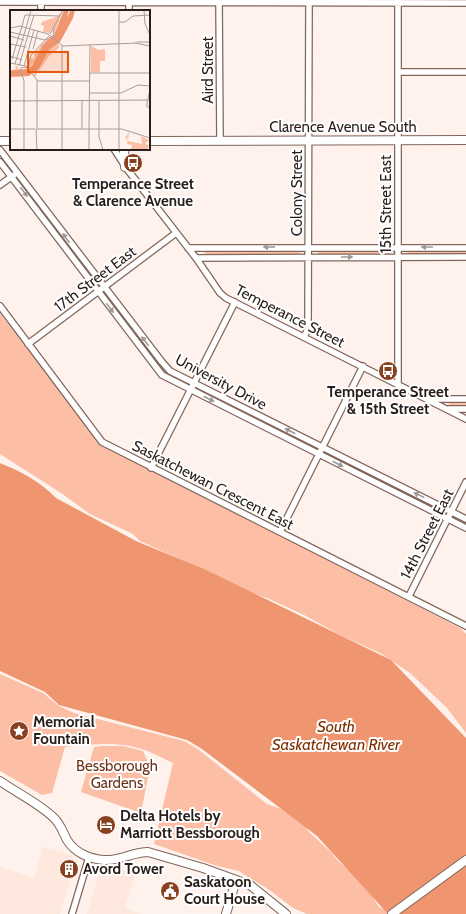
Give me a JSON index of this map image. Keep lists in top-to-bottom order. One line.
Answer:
{"streets":{"main road":["Clarence Avenue South"],"street":["Aird Street","Colony Street","15th Street East","17th Street East","Temperance Street","University Drive","Saskatchewan Crescent East","14th Street East"]},"crossings":[["Aird Street","Clarence Avenue South"],["Clarence Avenue South","Colony Street"],["Clarence Avenue South","15th Street East"],["Colony Street","Temperance Street"],["15th Street East","Temperance Street"],["17th Street East","Temperance Street"],["17th Street East","University Drive"],["17th Street East","Saskatchewan Crescent East"],["University Drive","14th Street East"],["Saskatchewan Crescent East","14th Street East"]],"water":["South Saskatchewan River"],"parks":["Bessborough Gardens"],"places":{"bus stop":["Temperance Street & Clarence Avenue","Temperance Street & 15th Street"],"place":["Memorial Fountain"],"hotel":["Delta Hotels by Marriott Bessborough"],"building":["Avord Tower"],"public building":["Saskatoon Court House"]}}
